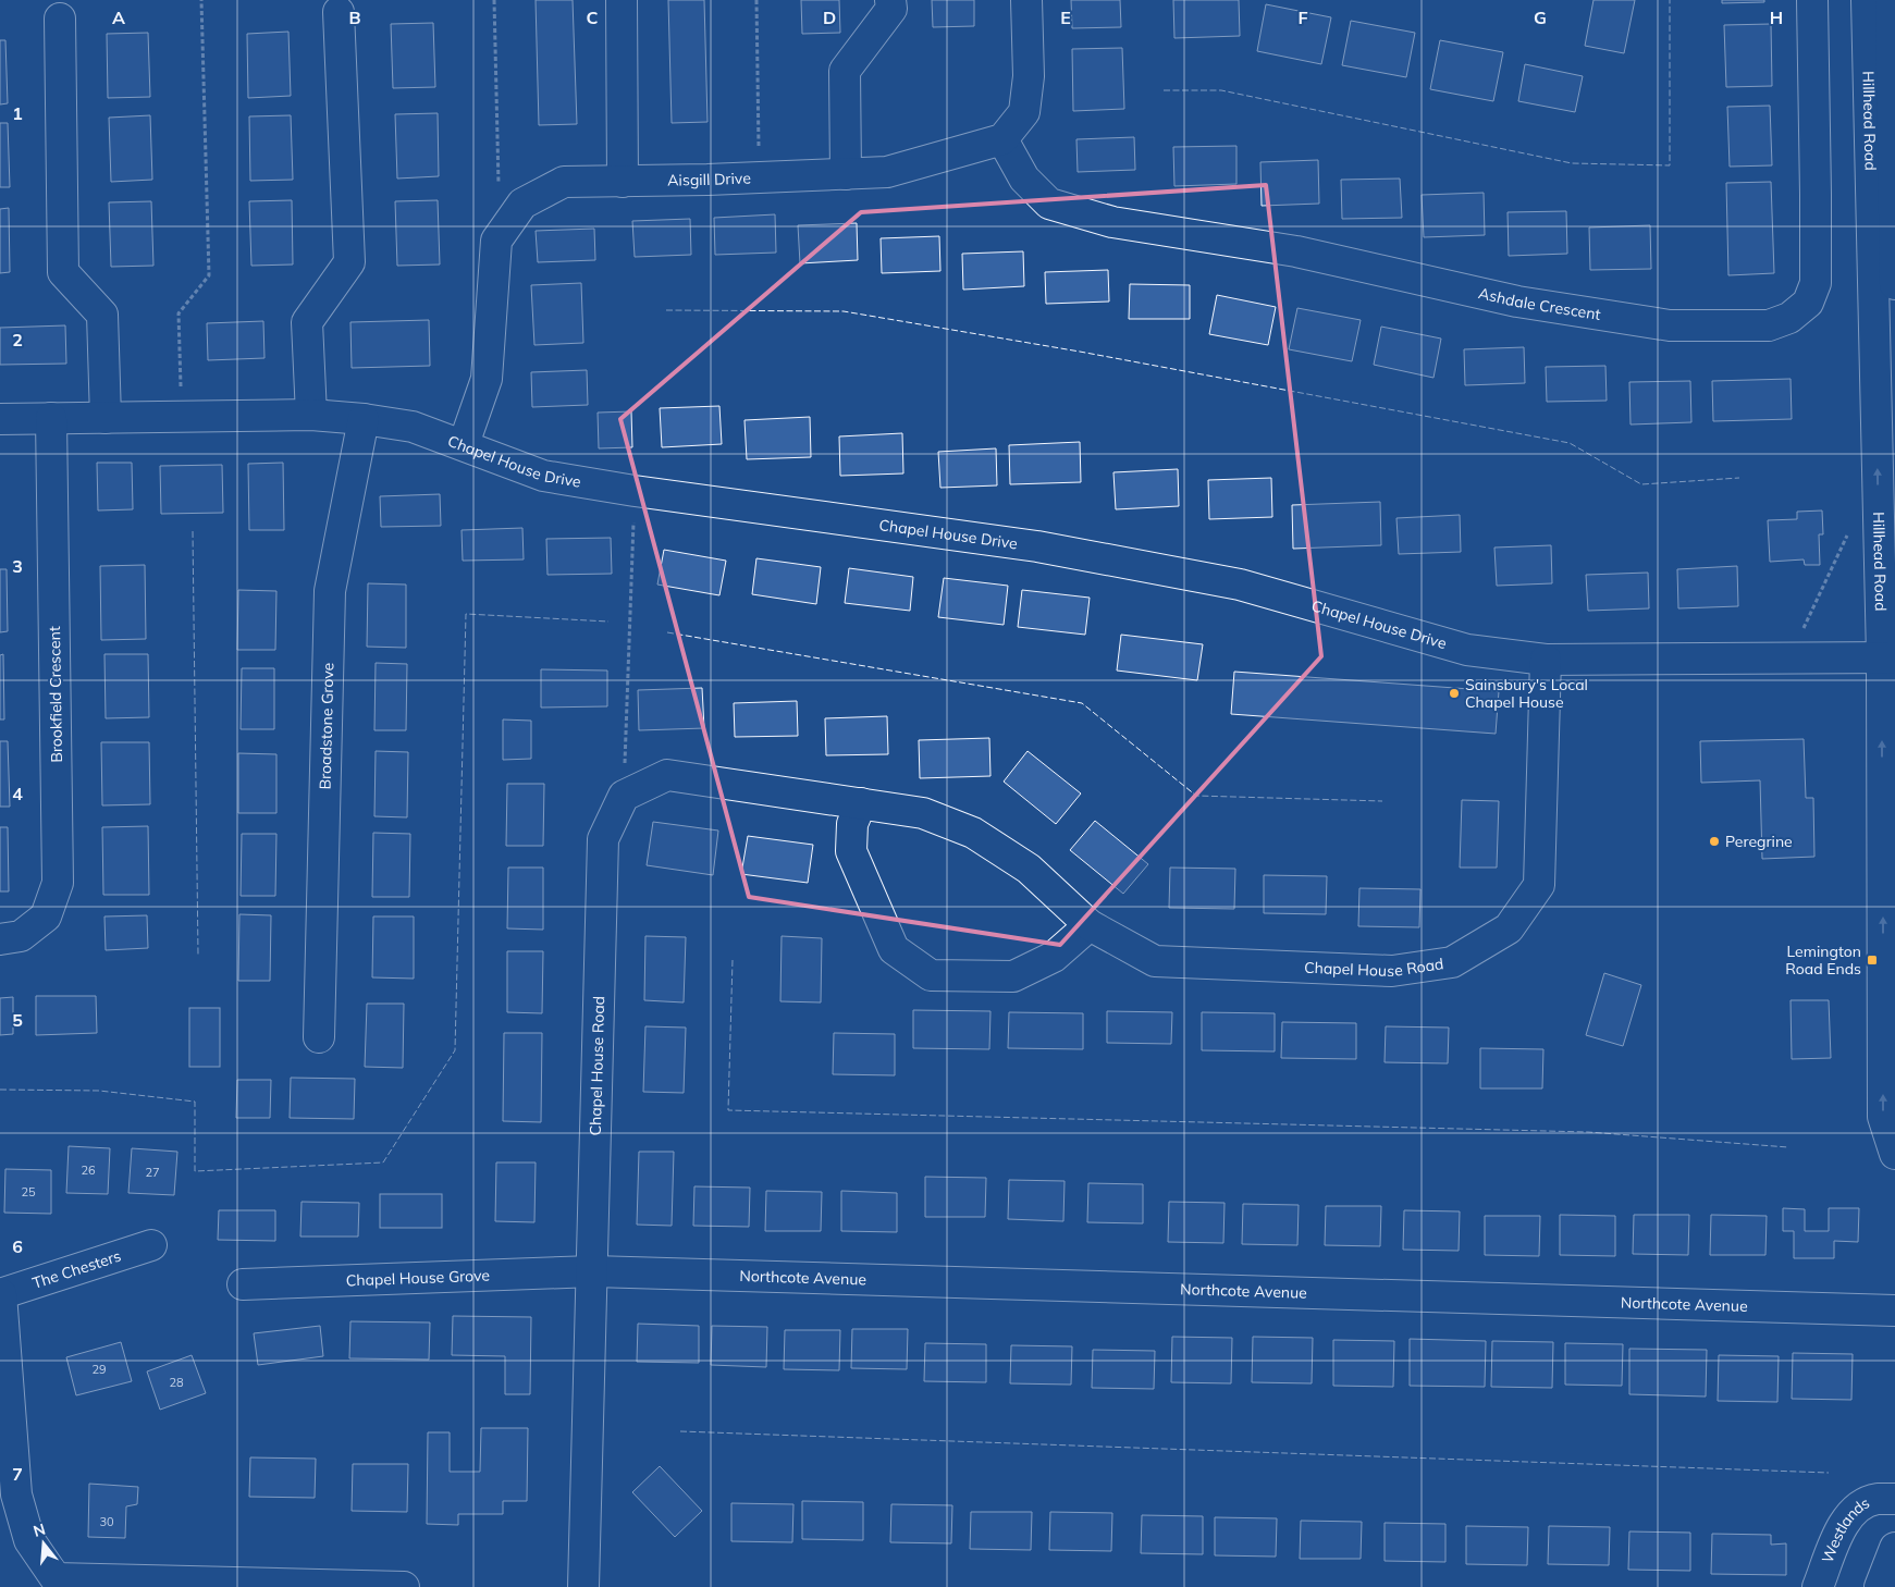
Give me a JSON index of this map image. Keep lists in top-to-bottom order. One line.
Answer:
{"streets":{"street":["Hillhead Road","Aisgill Drive","Ashdale Crescent","Chapel House Drive","Brookfield Crescent","Broadstone Grove","Chapel House Road","The Chesters","Chapel House Grove","Northcote Avenue","Westlands"]},"crossings":[["Hillhead Road","Chapel House Drive"],["Aisgill Drive","Ashdale Crescent"],["Aisgill Drive","Chapel House Drive"],["Chapel House Drive","Brookfield Crescent"],["Chapel House Drive","Broadstone Grove"],["Chapel House Drive","Chapel House Road"],["Chapel House Road","Chapel House Grove"],["Chapel House Road","Northcote Avenue"],["Chapel House Grove","Northcote Avenue"]],"one_way":["Hillhead Road"],"places":{"other":["Sainsbury's Local Chapel House","Peregrine"],"transit":["Lemington Road Ends"]},"house_numbers":["26","27","25","29","28","30"],"north":"top","grid":{"columns":["A","B","C","D","E","F","G","H"],"rows":["1","2","3","4","5","6","7"]}}
